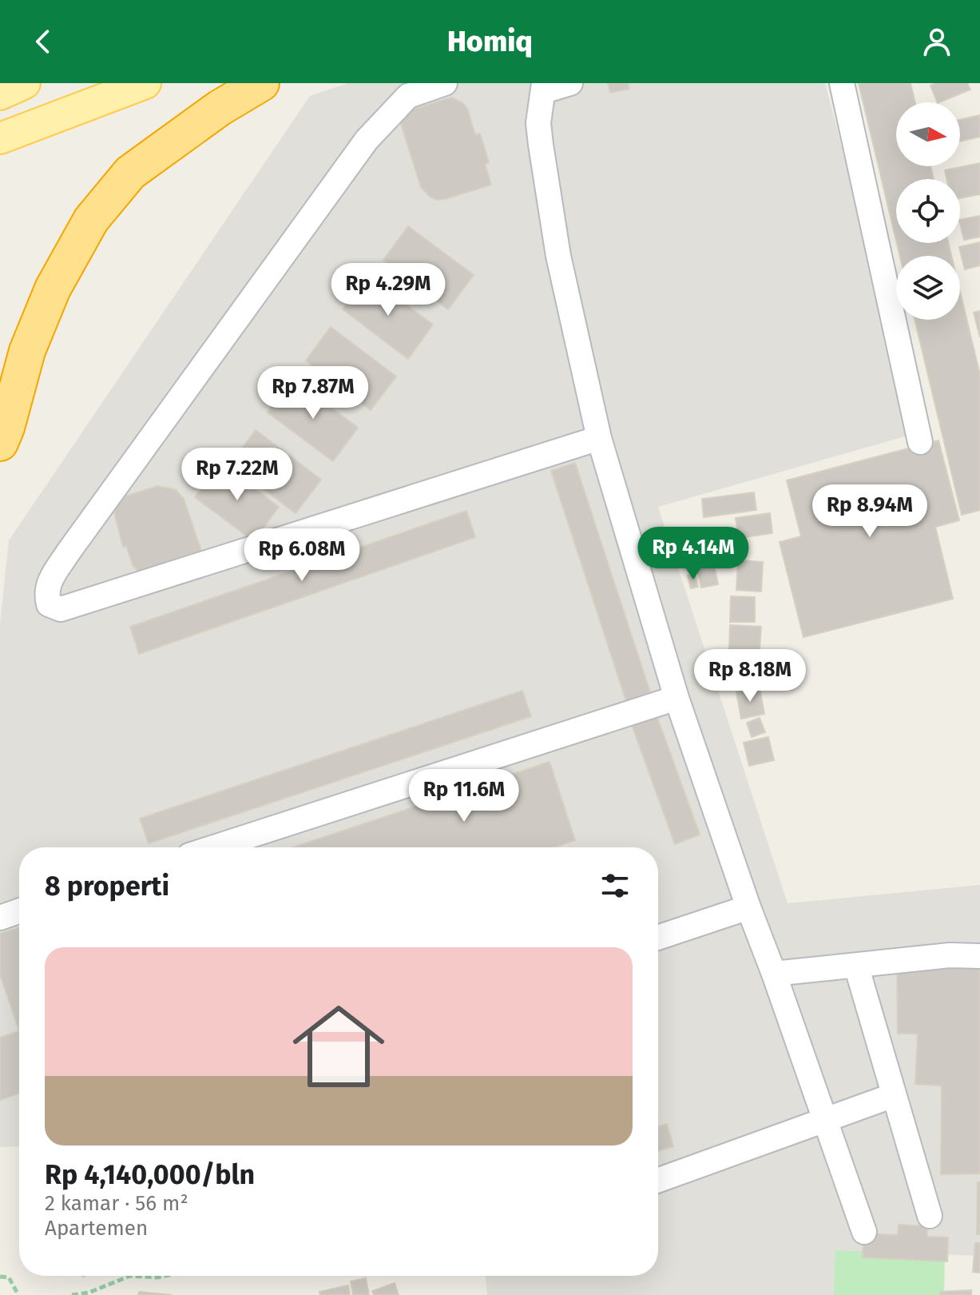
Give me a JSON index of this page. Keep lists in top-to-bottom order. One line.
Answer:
{"north":"right","page":{"header":"Homiq","price":["Rp 4.29M","Rp 7.87M","Rp 7.22M","Rp 8.94M","Rp 4.14M","Rp 6.08M","Rp 8.18M","Rp 11.6M"],"heading":"8 properti","list":[{"name":"Rp 4,140,000/bln","note":"2 kamar · 56 m² · Apartemen"}]}}
